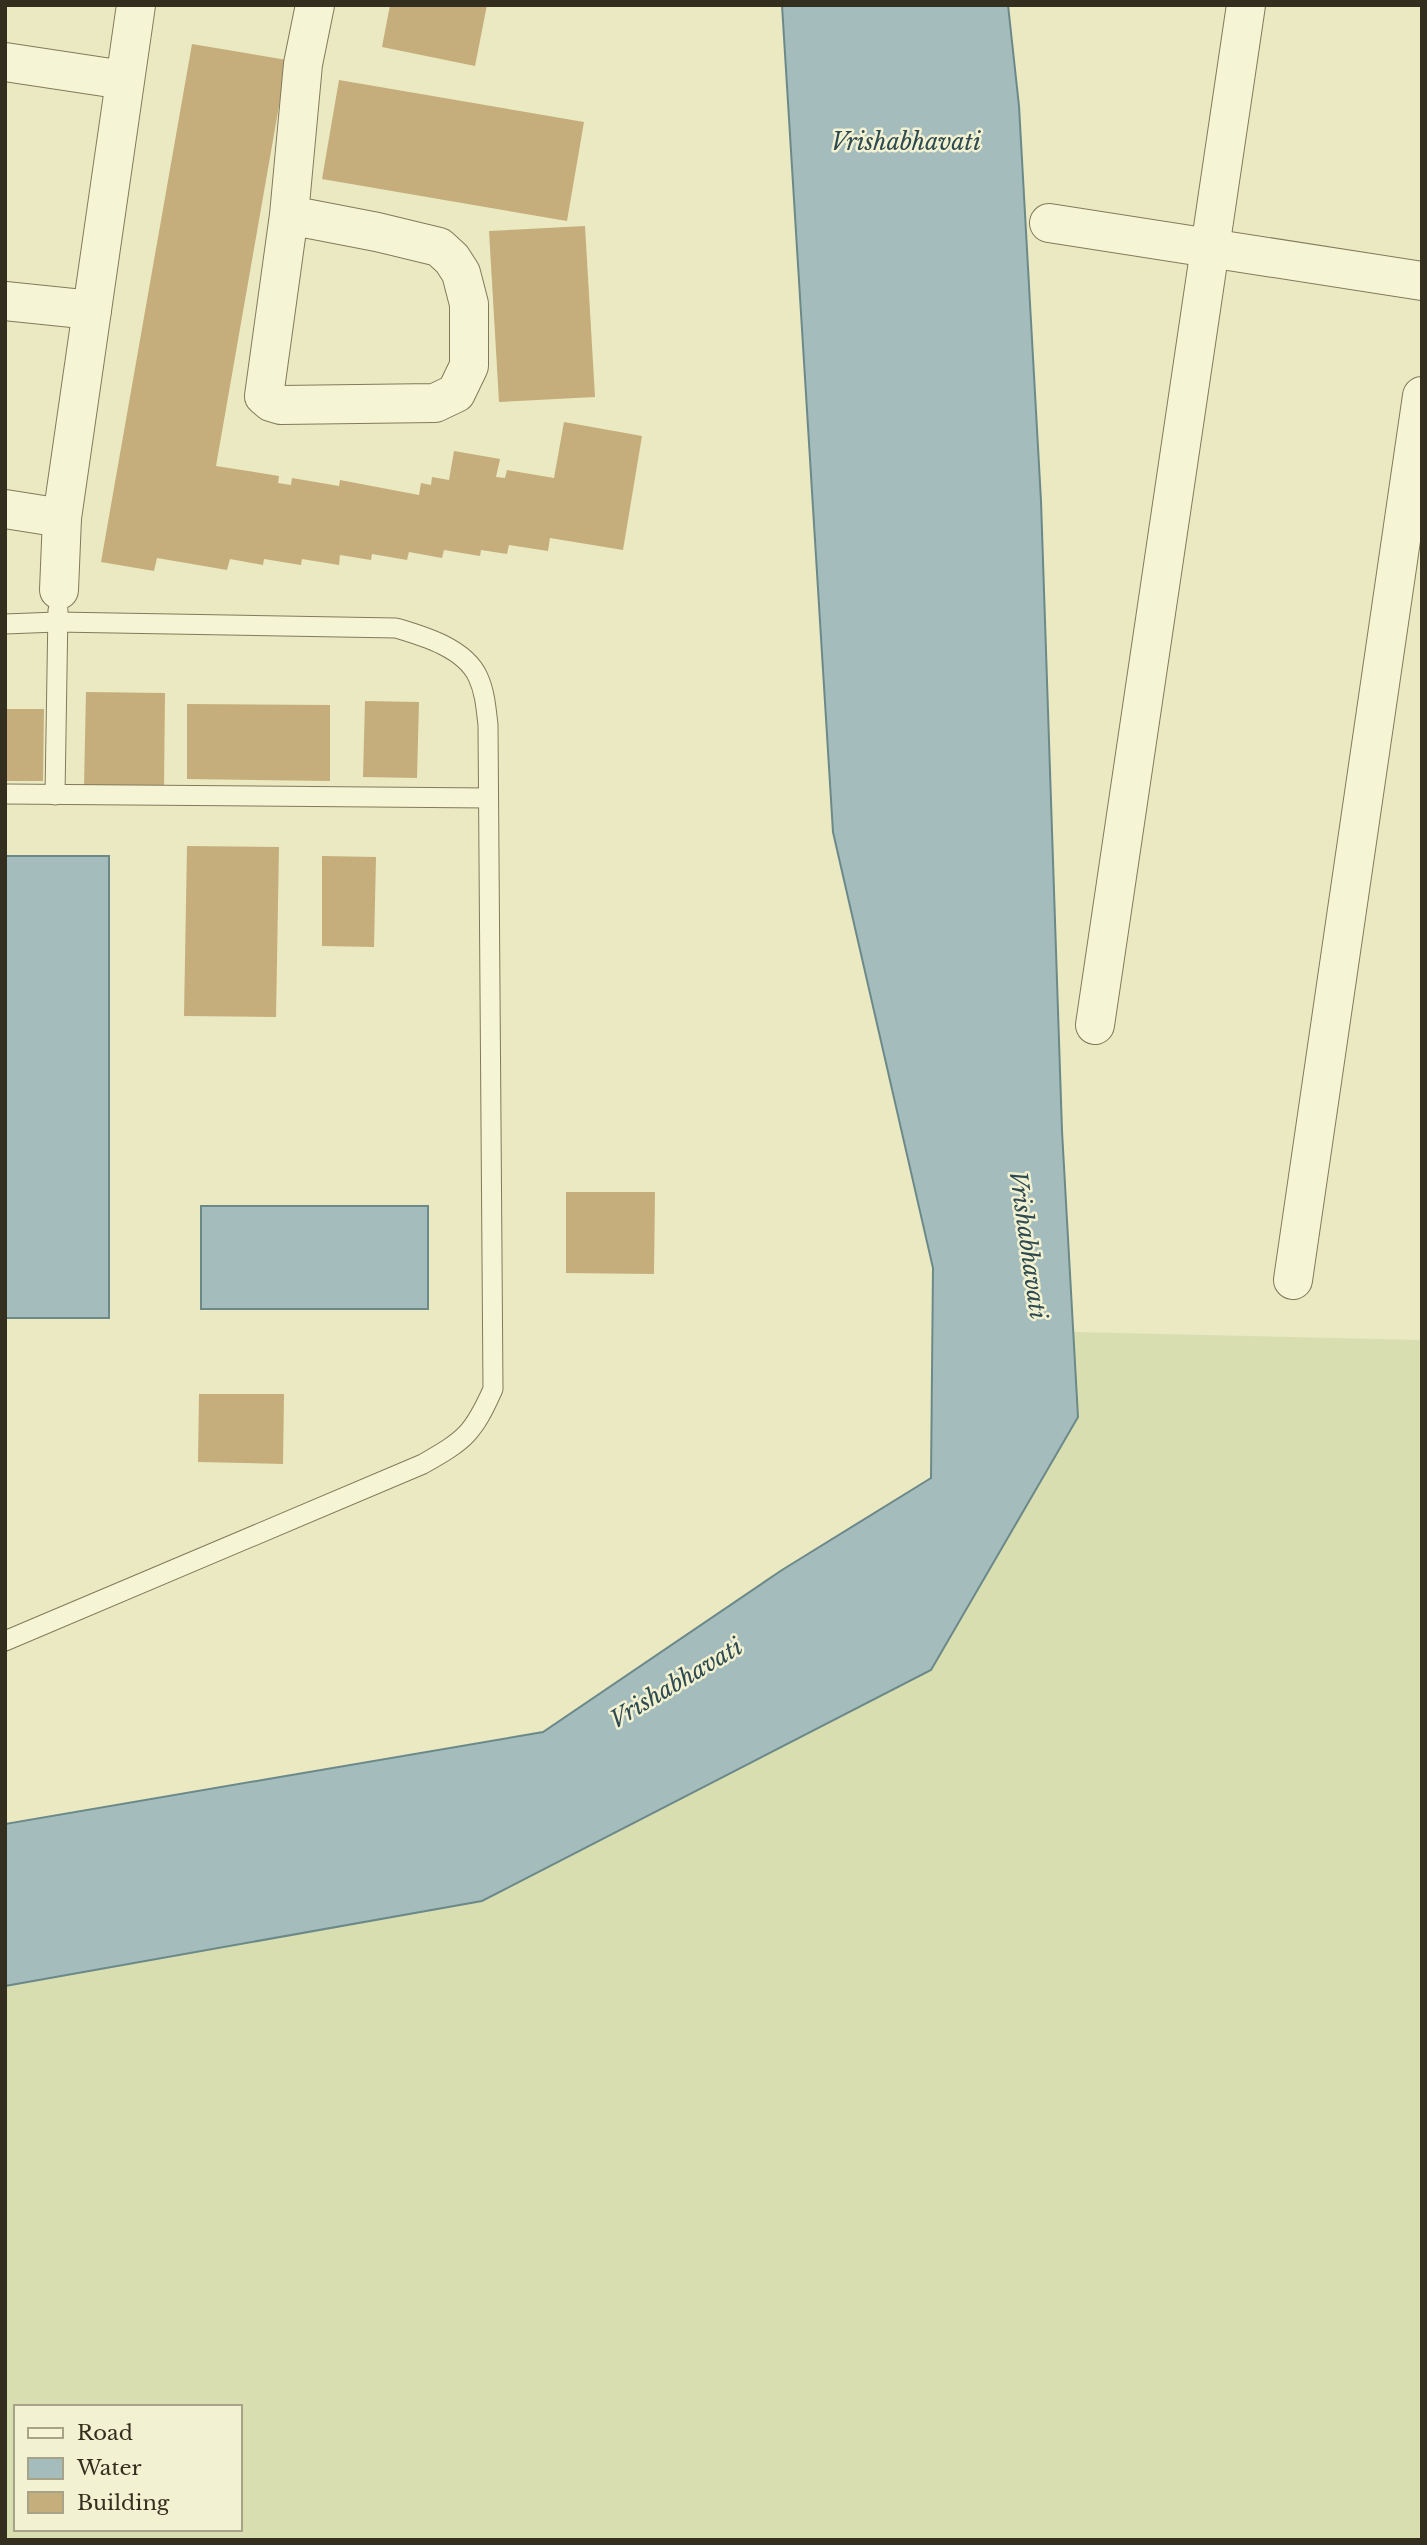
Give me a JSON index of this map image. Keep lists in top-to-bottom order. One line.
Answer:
{"water":["Vrishabhavati"],"legend":["Road","Water","Building"]}
